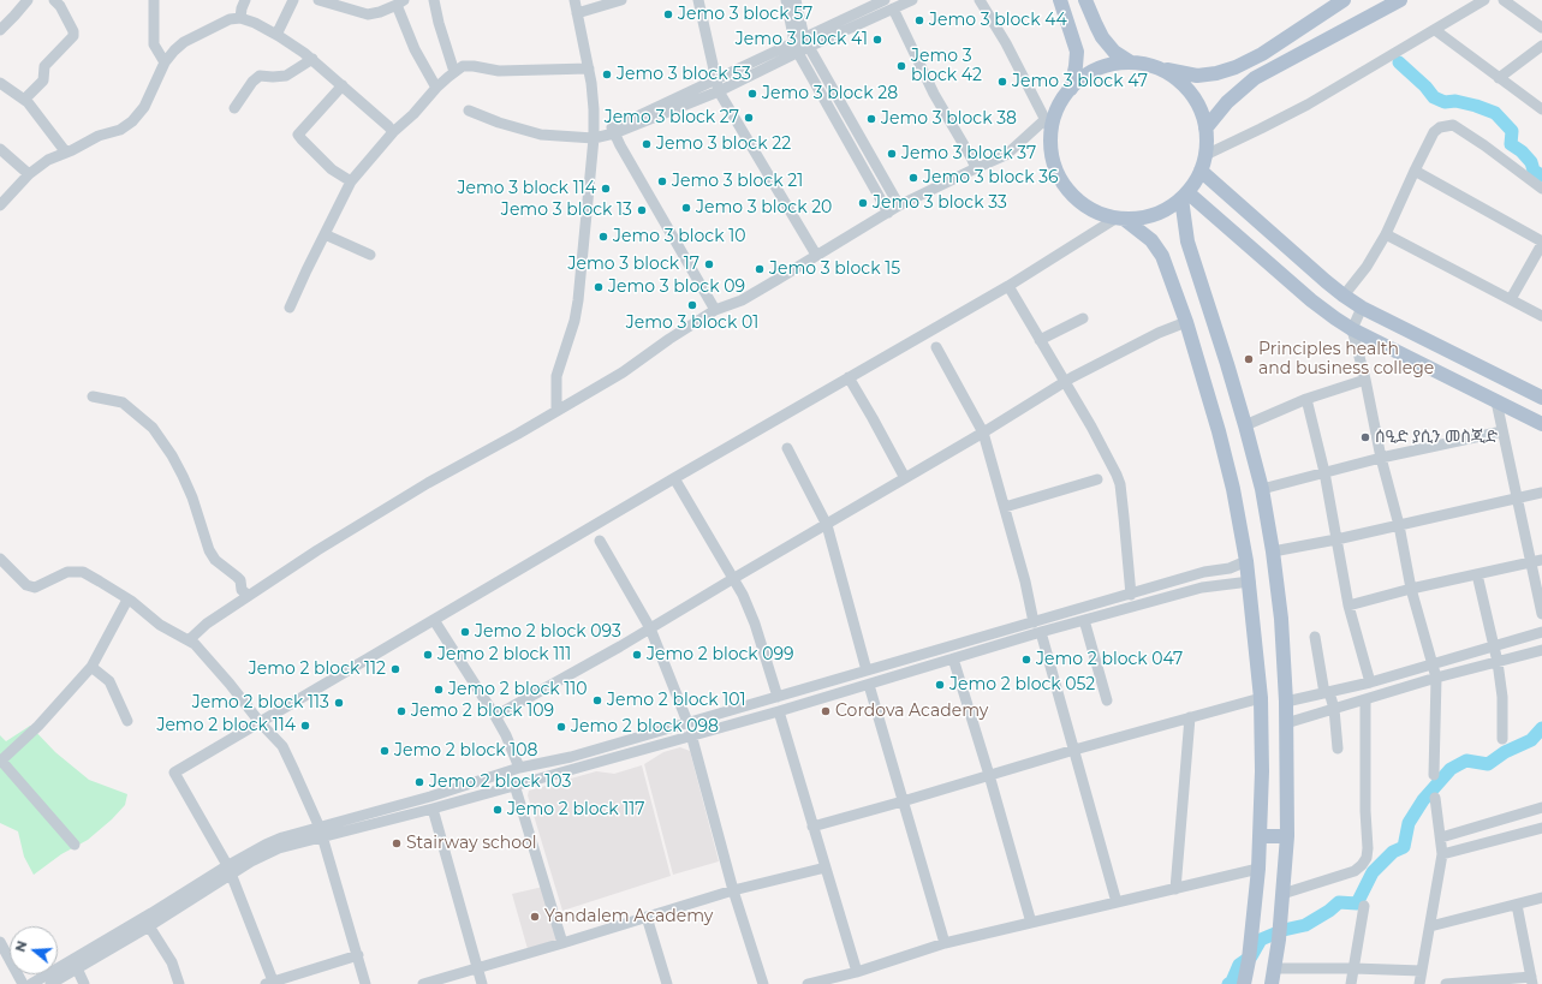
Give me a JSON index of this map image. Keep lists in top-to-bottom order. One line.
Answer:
{"places":["Jemo 3 block 57","Jemo 3 block 44","Jemo 3 block 41","Jemo 3 block 42","Jemo 3 block 53","Jemo 3 block 47","Jemo 3 block 28","Jemo 3 block 27","Jemo 3 block 38","Jemo 3 block 22","Jemo 3 block 37","Jemo 3 block 36","Jemo 3 block 21","Jemo 3 block 114","Jemo 3 block 33","Jemo 3 block 20","Jemo 3 block 13","Jemo 3 block 10","Jemo 3 block 17","Jemo 3 block 15","Jemo 3 block 09","Jemo 3 block 01","Principles health and business college","ሰዒድ ያሲን መስጂድ","Jemo 2 block 093","Jemo 2 block 111","Jemo 2 block 099","Jemo 2 block 047","Jemo 2 block 112","Jemo 2 block 052","Jemo 2 block 110","Jemo 2 block 101","Jemo 2 block 113","Jemo 2 block 109","Cordova Academy","Jemo 2 block 114","Jemo 2 block 098","Jemo 2 block 108","Jemo 2 block 103","Jemo 2 block 117","Stairway school","Yandalem Academy"],"north":"left"}
